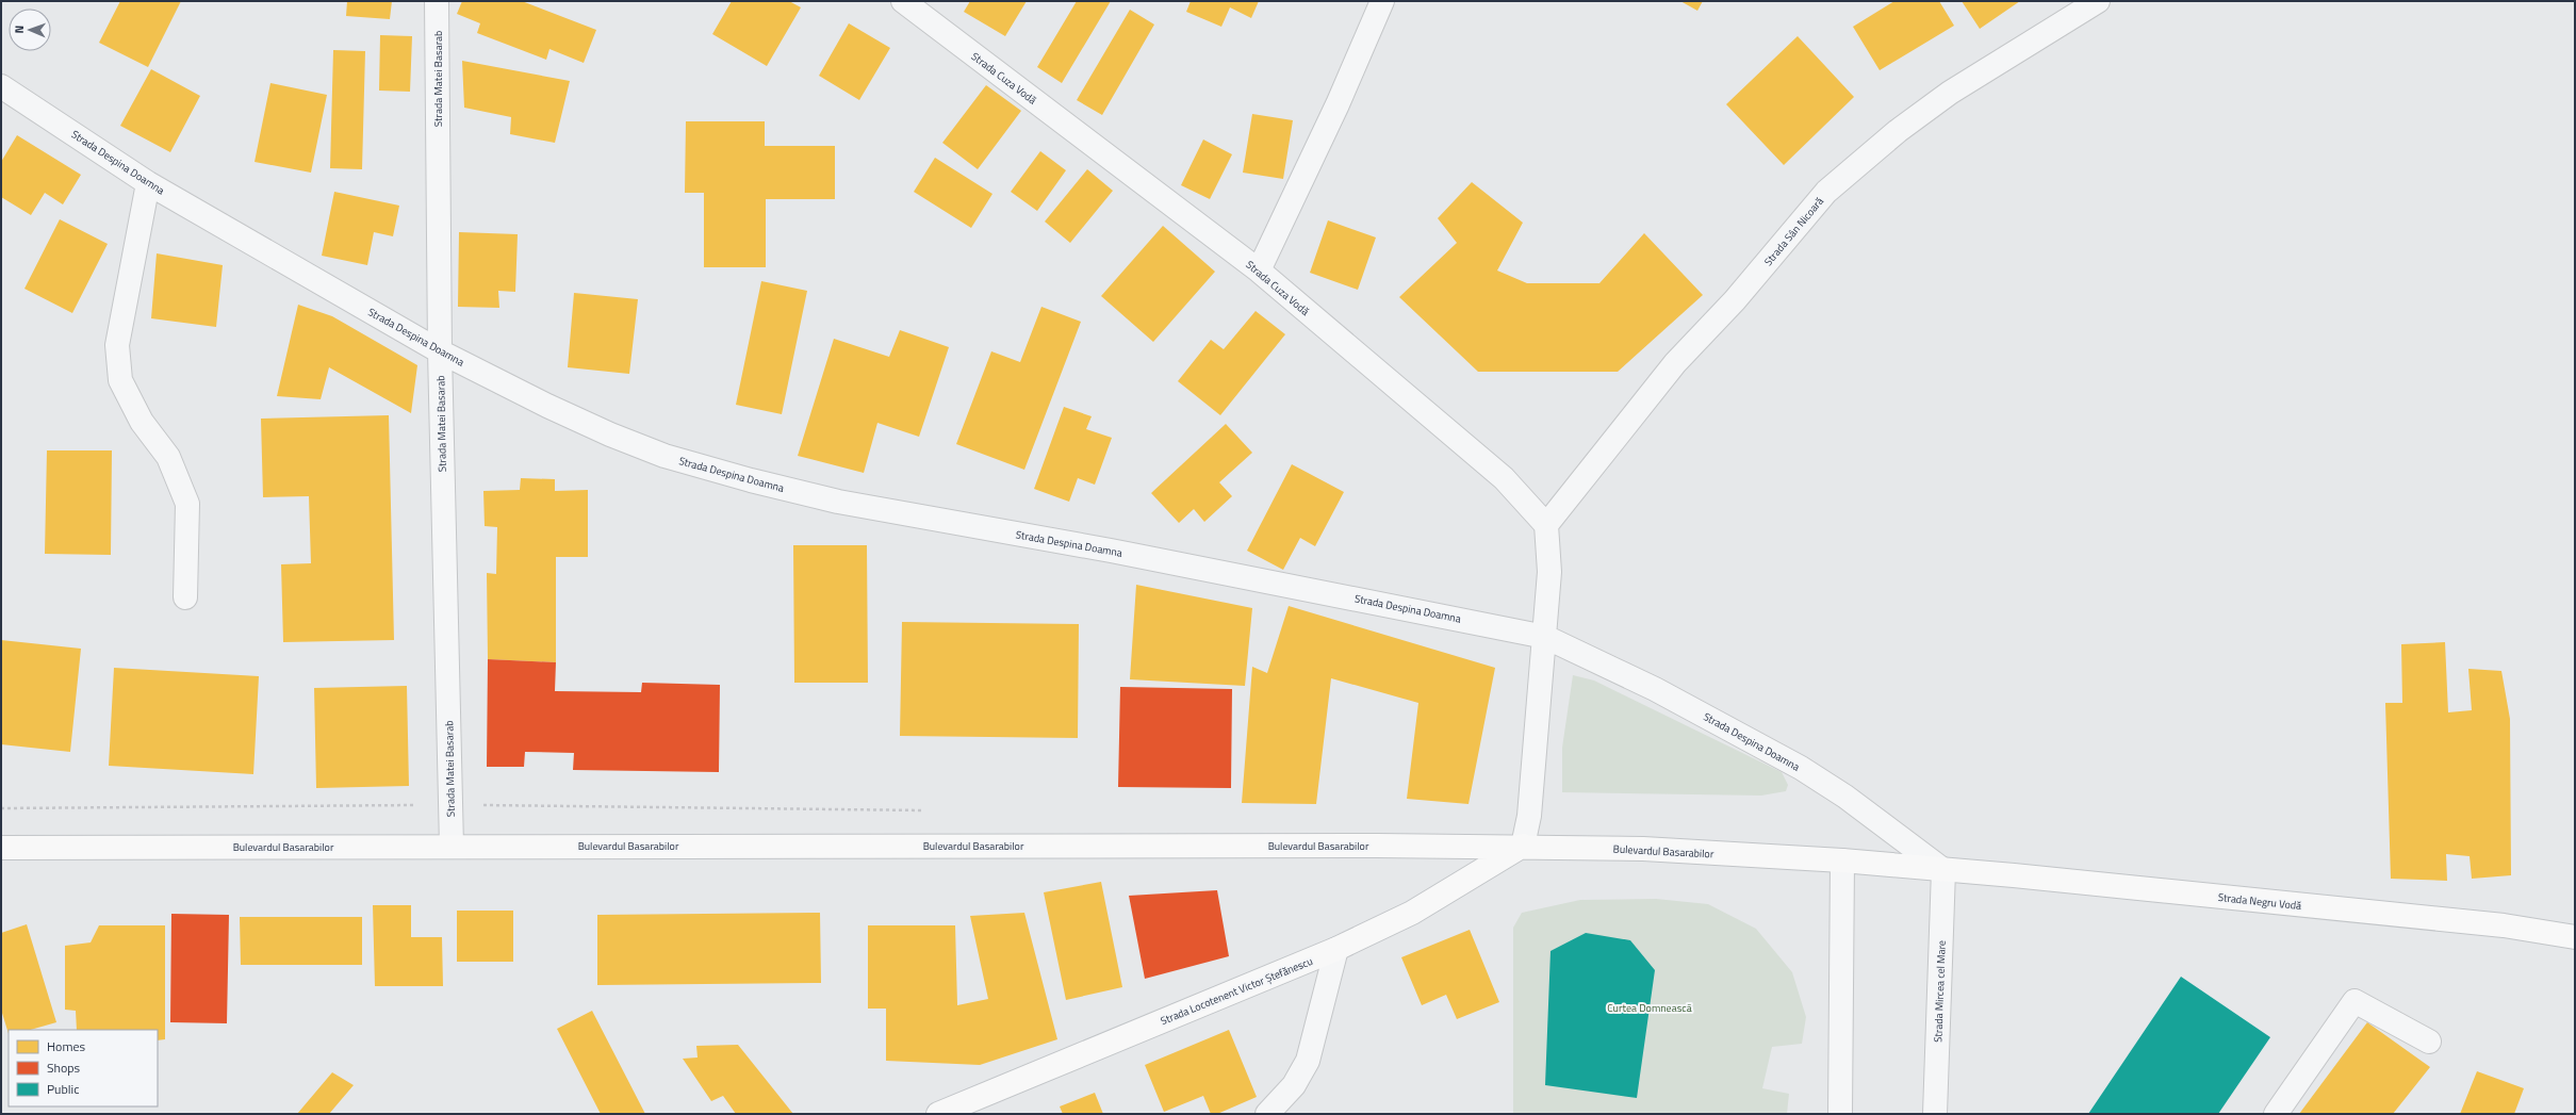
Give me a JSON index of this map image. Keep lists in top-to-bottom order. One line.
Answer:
{"streets":{"main road":["Bulevardul Basarabilor","Strada Negru Vodă","Strada Locotenent Victor Ștefănescu"],"street":["Strada Cuza Vodă","Strada Matei Basarab","Strada Despina Doamna","Strada Sân Nicoară","Strada Mircea cel Mare"]},"crossings":[["Strada Cuza Vodă","Strada Sân Nicoară"],["Strada Matei Basarab","Strada Despina Doamna"],["Strada Matei Basarab","Bulevardul Basarabilor"],["Strada Despina Doamna","Bulevardul Basarabilor"],["Strada Despina Doamna","Strada Negru Vodă"],["Strada Despina Doamna","Strada Mircea cel Mare"],["Bulevardul Basarabilor","Strada Negru Vodă"],["Bulevardul Basarabilor","Strada Locotenent Victor Ștefănescu"],["Bulevardul Basarabilor","Strada Mircea cel Mare"],["Strada Negru Vodă","Strada Mircea cel Mare"]],"parks":["Curtea Domnească"],"legend":["Homes","Shops","Public"],"north":"left"}
